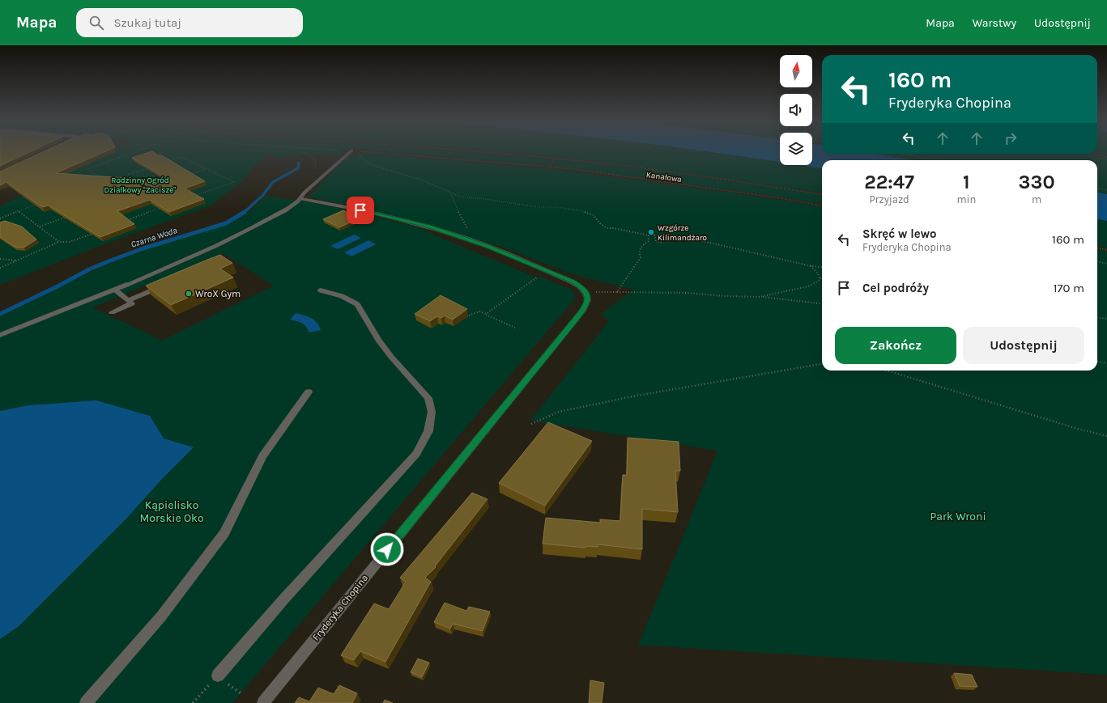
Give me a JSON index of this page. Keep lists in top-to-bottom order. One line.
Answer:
{"streets":{"street":["Fryderyka Chopina"],"path":["Kanałowa"]},"water":["Czarna Woda"],"parks":["Rodzinny Ogród Działkowy \"Zacisze\"","Kąpielisko Morskie Oko","Park Wroni"],"places":["Wzgórze Kilimandżaro","WroX Gym"],"north":"top","page":{"header":"Mapa","search":"Szukaj tutaj","nav":["Mapa","Warstwy","Udostępnij"],"turn":["160 m","Fryderyka Chopina"],"eta":["22:47","Przyjazd","1","min","330","m"],"list":[{"name":"Skręć w lewo","note":"Fryderyka Chopina","value":"160 m"},{"name":"Cel podróży","value":"170 m"}],"buttons":["Zakończ","Udostępnij"]}}
